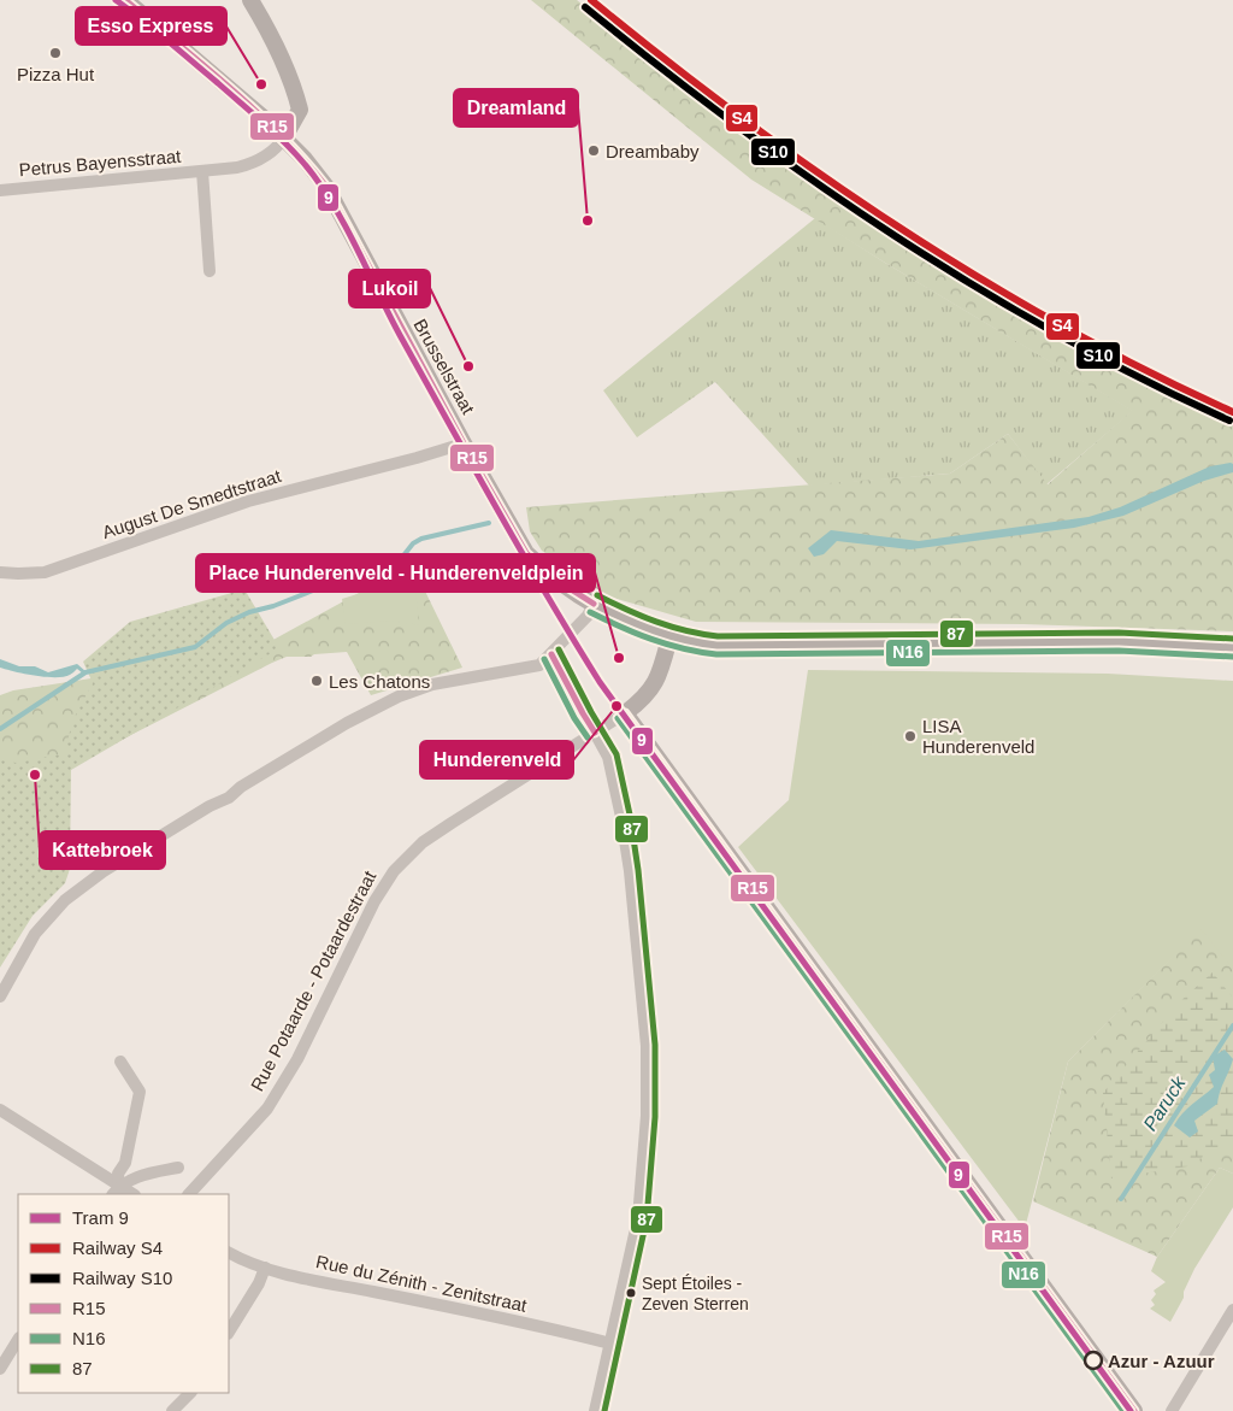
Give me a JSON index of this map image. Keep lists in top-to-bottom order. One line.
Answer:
{"streets":{"street":["Petrus Bayensstraat","Brusselstraat","August De Smedtstraat","Rue Potaarde - Potaardestraat","Rue du Zénith - Zenitstraat"]},"crossings":[["Petrus Bayensstraat","Brusselstraat"],["Brusselstraat","August De Smedtstraat"],["Brusselstraat","Rue Potaarde - Potaardestraat"]],"water":["Paruck"],"places":["Pizza Hut","Esso Express","Dreambaby","Dreamland","Lukoil","Place Hunderenveld - Hunderenveldplein","Les Chatons","Hunderenveld","LISA Hunderenveld","Kattebroek","Sept Étoiles - Zeven Sterren","Azur - Azuur"],"lines":["tram line 9","rail line S4","transit line R15","rail line S10","transit line 87","transit line N16"],"legend":["Tram 9","Railway S4","Railway S10","R15","N16","87"]}
